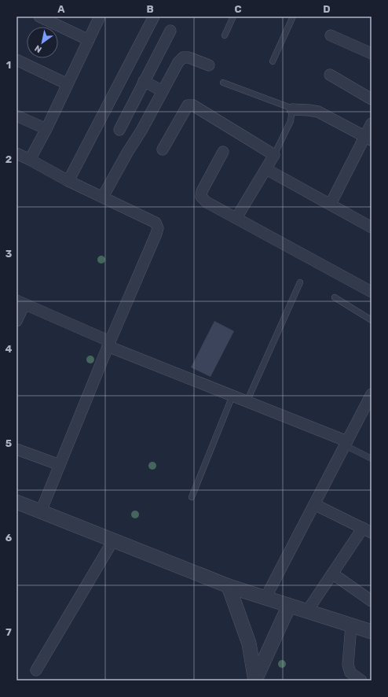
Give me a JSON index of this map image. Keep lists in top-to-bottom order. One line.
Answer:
{"north":"bottom left","grid":{"columns":["A","B","C","D"],"rows":["1","2","3","4","5","6","7"]}}
